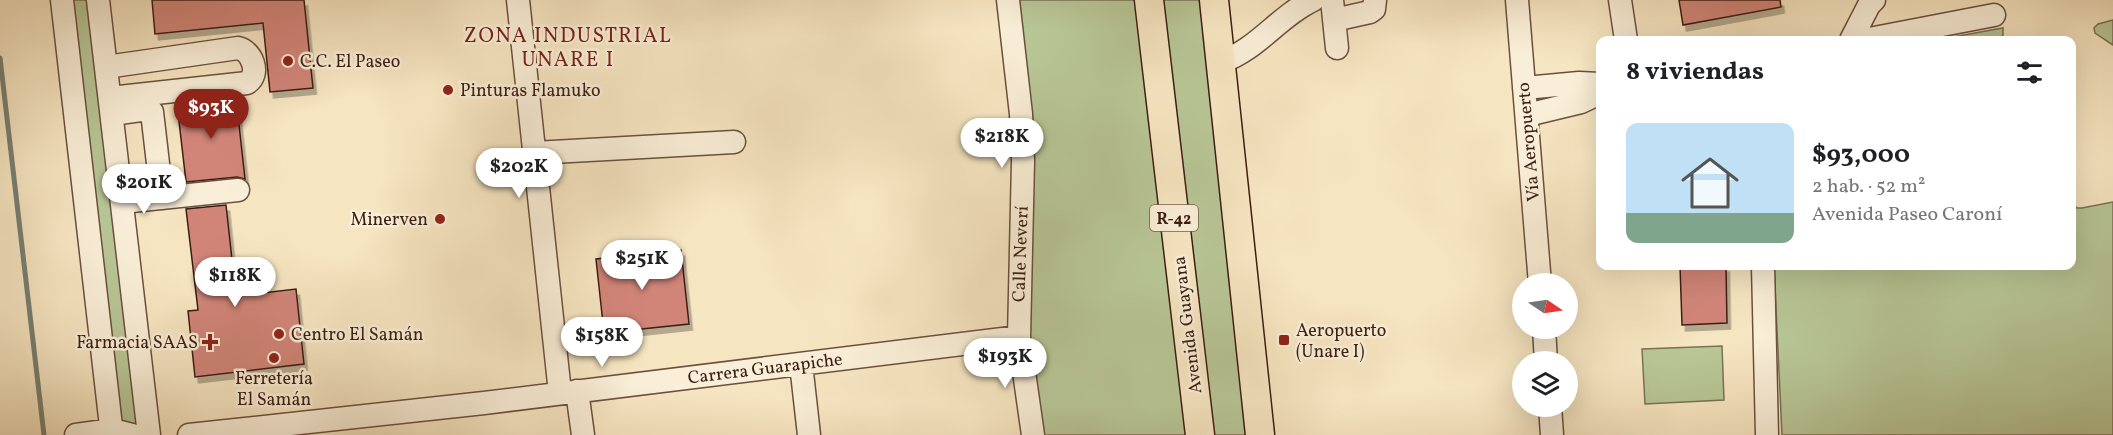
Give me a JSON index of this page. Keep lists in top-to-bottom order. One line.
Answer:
{"streets":{"main road":["R-42","Avenida Guayana"],"street":["Vía Aeropuerto","Calle Neverí","Carrera Guarapiche"]},"crossings":[["Calle Neverí","Carrera Guarapiche"]],"districts":["ZONA INDUSTRIAL UNARE I"],"places":{"other":["C.C. El Paseo","Pinturas Flamuko","Minerven","Centro El Samán","Ferretería El Samán"],"transit":["Aeropuerto (Unare I)"],"health":["Farmacia SAAS"]},"north":"right","page":{"heading":"8 viviendas","price":["$93K","$218K","$202K","$201K","$251K","$118K","$158K","$193K"],"list":[{"name":"$93,000","note":"2 hab. · 52 m² · Avenida Paseo Caroní"}]}}
